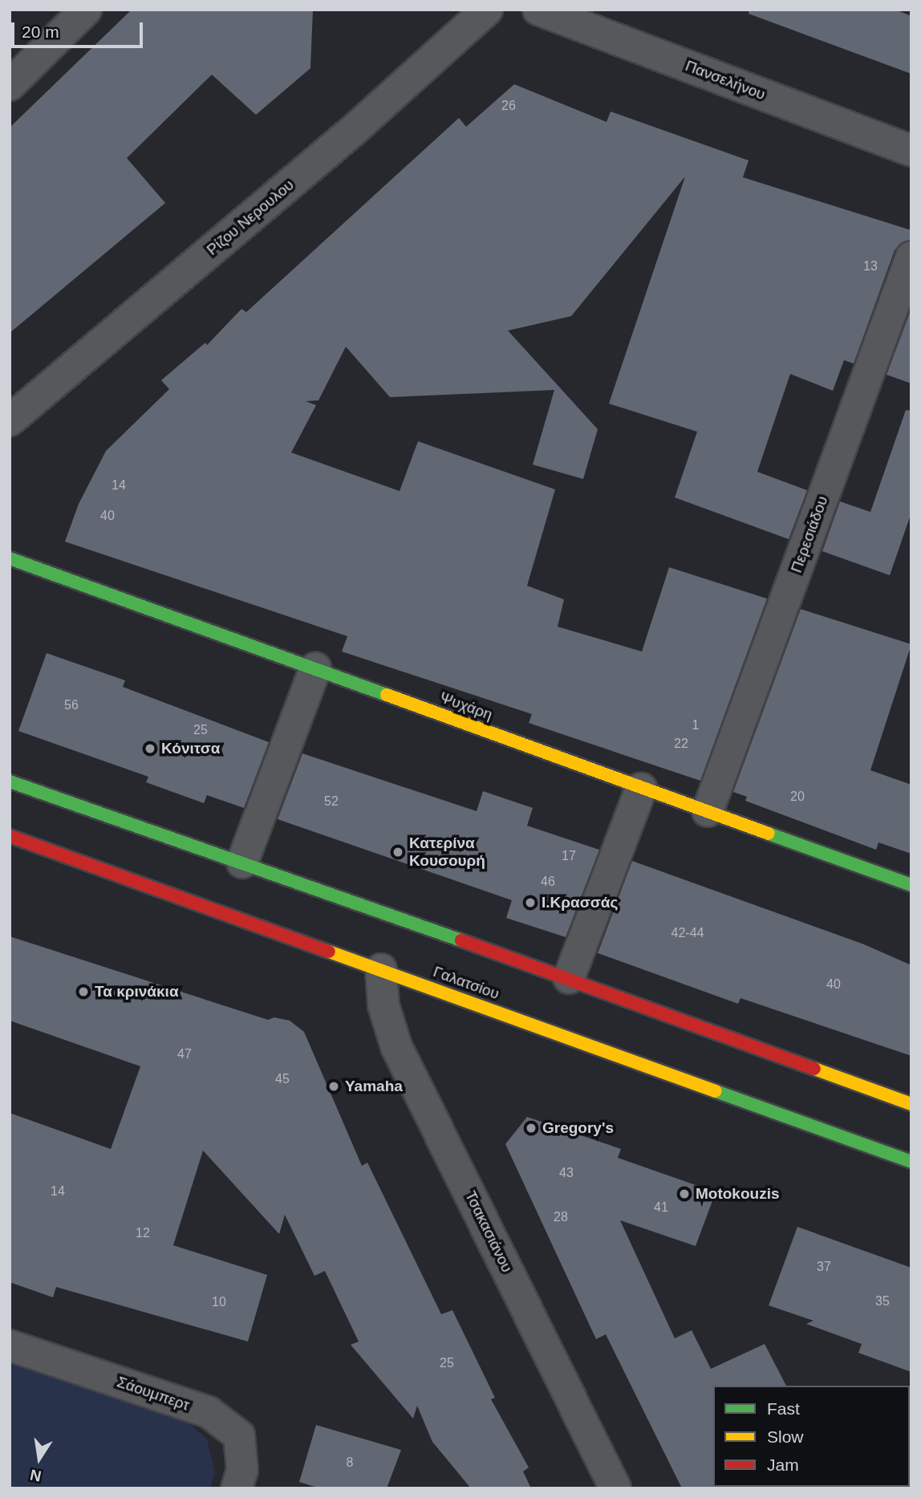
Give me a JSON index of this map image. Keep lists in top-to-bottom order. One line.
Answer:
{"streets":{"main road":["Ψυχάρη","Γαλατσίου"],"street":["Πανσελήνου","Ρίζου Νερουλου","Περεσιάδου","Τσακασιάνου","Σάουμπερτ"]},"crossings":[["Περεσιάδου","Ψυχάρη"],["Γαλατσίου","Τσακασιάνου"]],"places":["Κόνιτσα","Κατερίνα Κουσουρή","Ι.Κρασσάς","Τα κρινάκια","Yamaha","Gregory's","Motokouzis"],"house_numbers":["26","13","14","40","56","1","25","22","20","52","17","46","42-44","40","47","45","43","14","41","28","12","37","35","10","25","8"],"legend":["Fast","Slow","Jam"],"scale_bar":"20 m","north":"bottom"}
